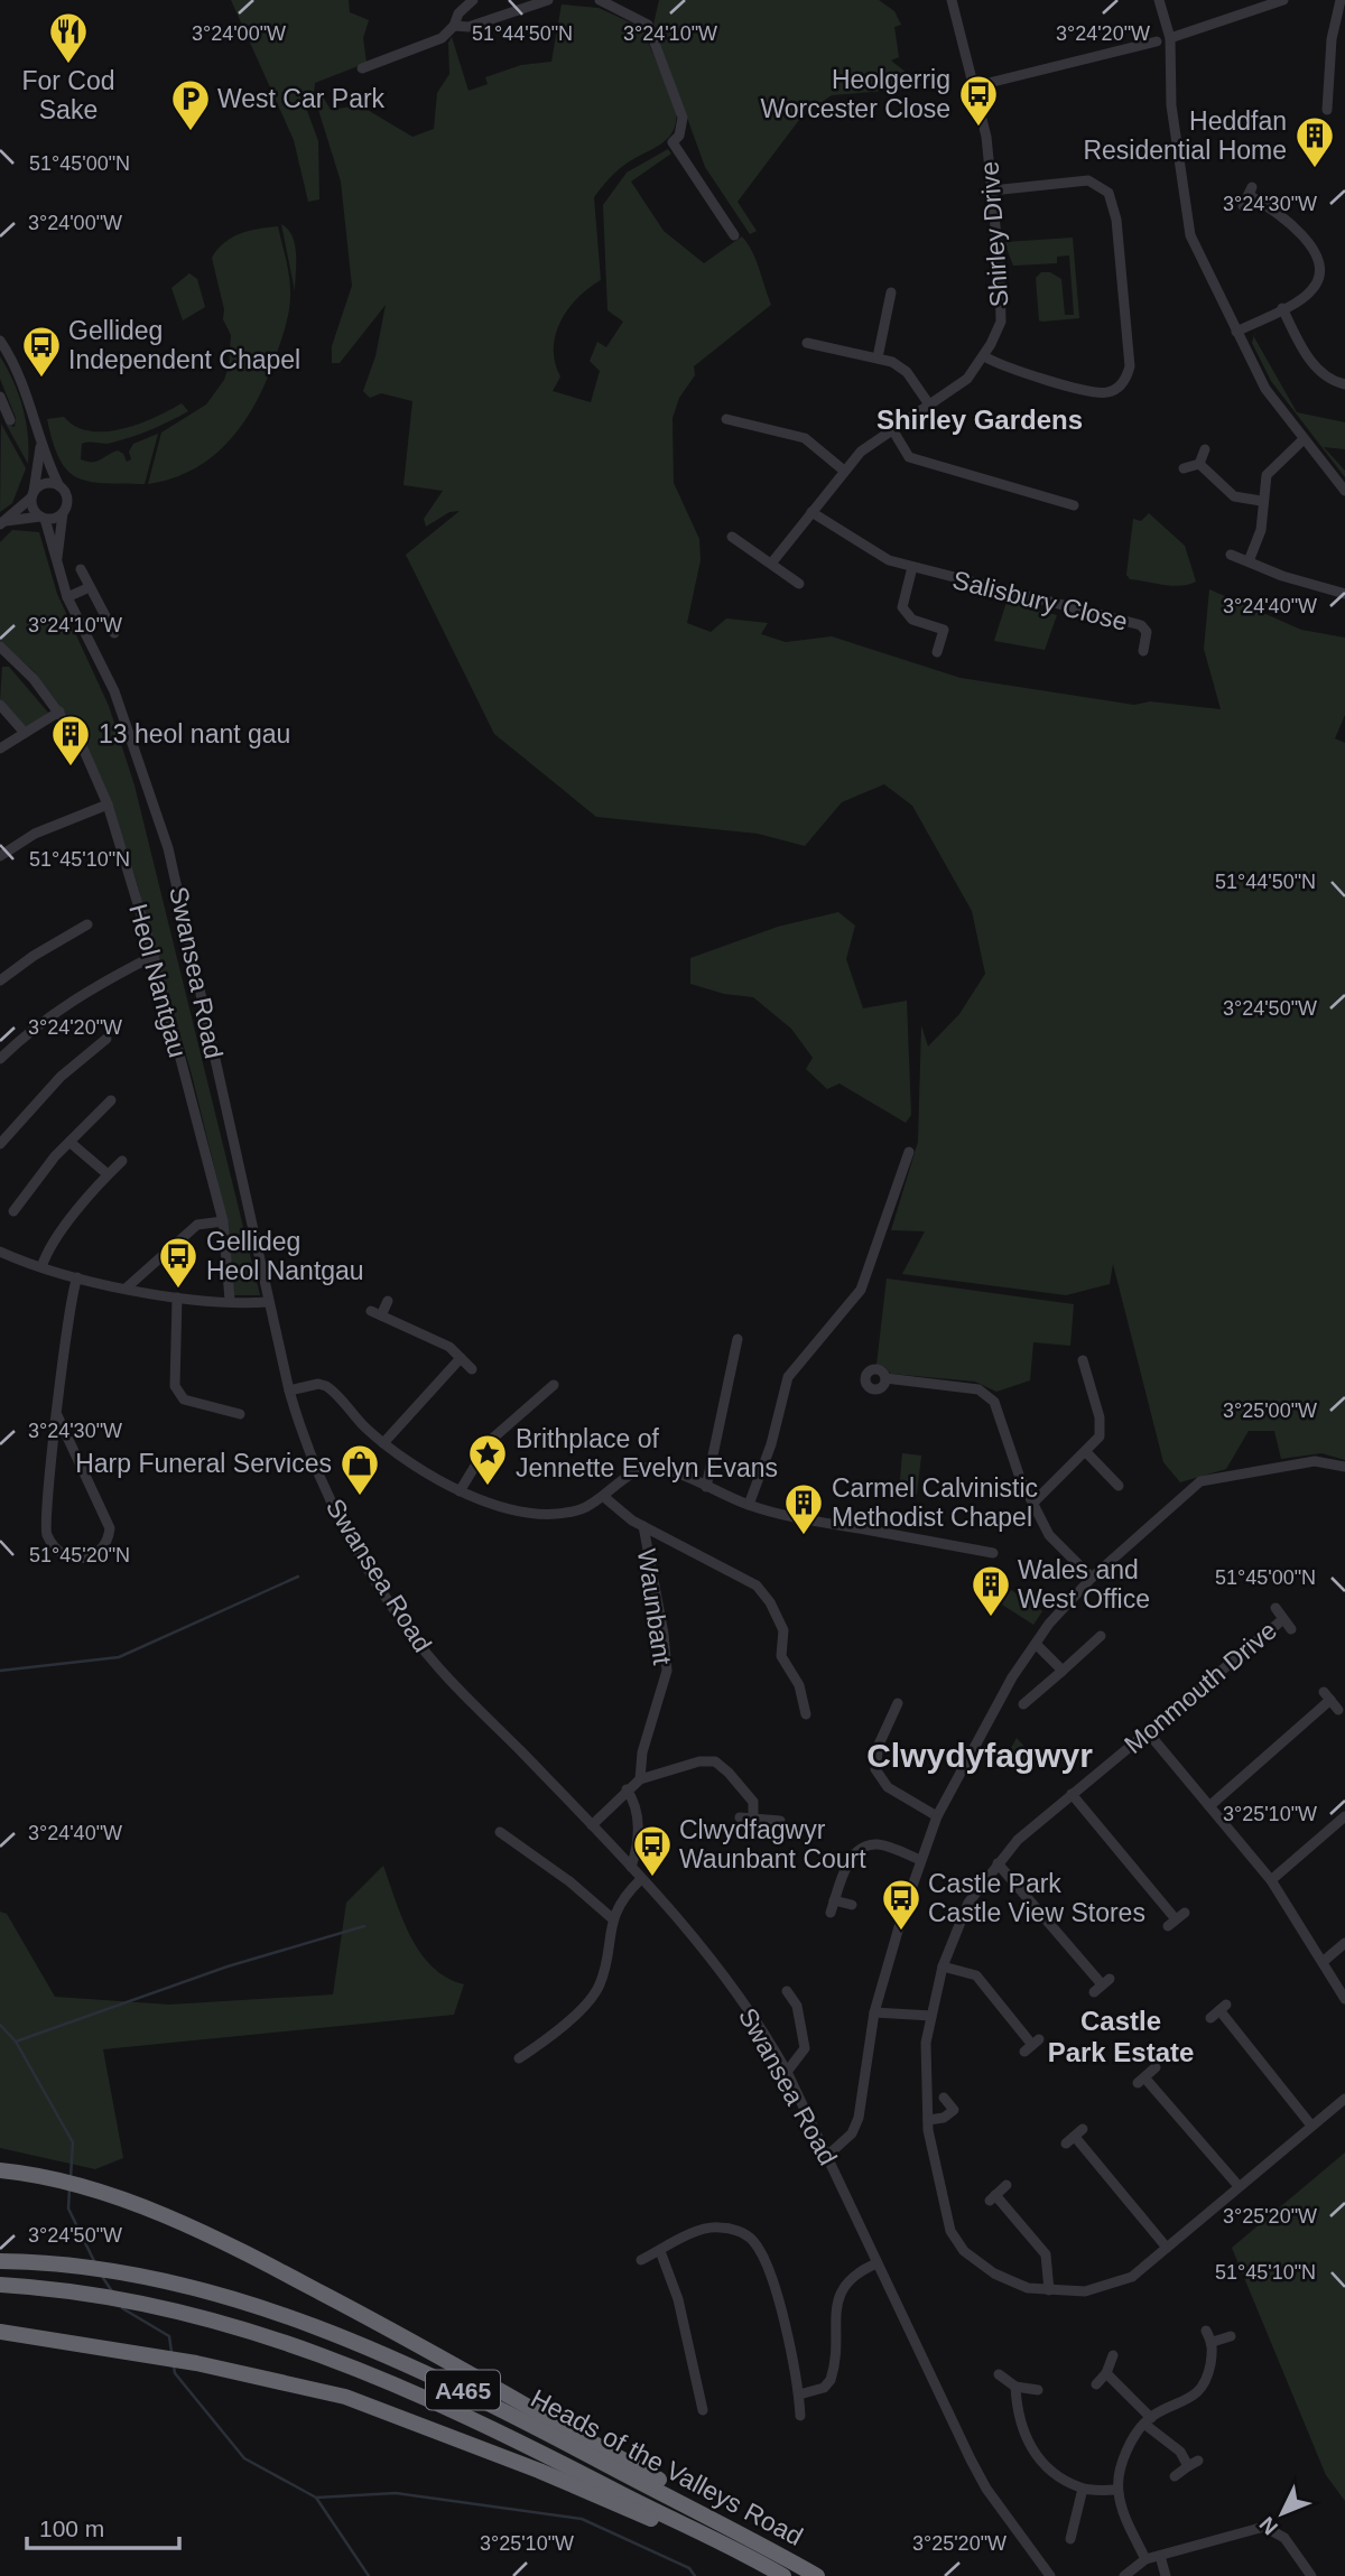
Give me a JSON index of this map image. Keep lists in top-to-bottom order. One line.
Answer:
{"streets":{"highway":["A465","Heads of the Valleys Road"],"street":["Shirley Drive","Salisbury Close","Swansea Road","Heol Nantgau","Waunbant","Monmouth Drive"]},"crossings":[["Shirley Drive","Salisbury Close"]],"districts":["Shirley Gardens","Clwydyfagwyr","Castle Park Estate"],"places":{"restaurant":["For Cod Sake"],"bus stop":["Heolgerrig Worcester Close","Gellideg Independent Chapel","Gellideg Heol Nantgau","Clwydfagwyr Waunbant Court","Castle Park Castle View Stores"],"parking":["West Car Park"],"building":["Heddfan Residential Home","13 heol nant gau","Carmel Calvinistic Methodist Chapel","Wales and West Office"],"place":["Brithplace of Jennette Evelyn Evans"],"shop":["Harp Funeral Services"]},"scale_bar":"100 m","north":"bottom left","coordinates":["3°24'00\"W","3°24'10\"W","3°24'20\"W","51°44'50\"N","51°45'00\"N","3°24'30\"W","3°24'40\"W","51°45'10\"N","3°24'50\"W","3°25'00\"W","51°45'20\"N","3°25'10\"W","3°25'20\"W"]}
